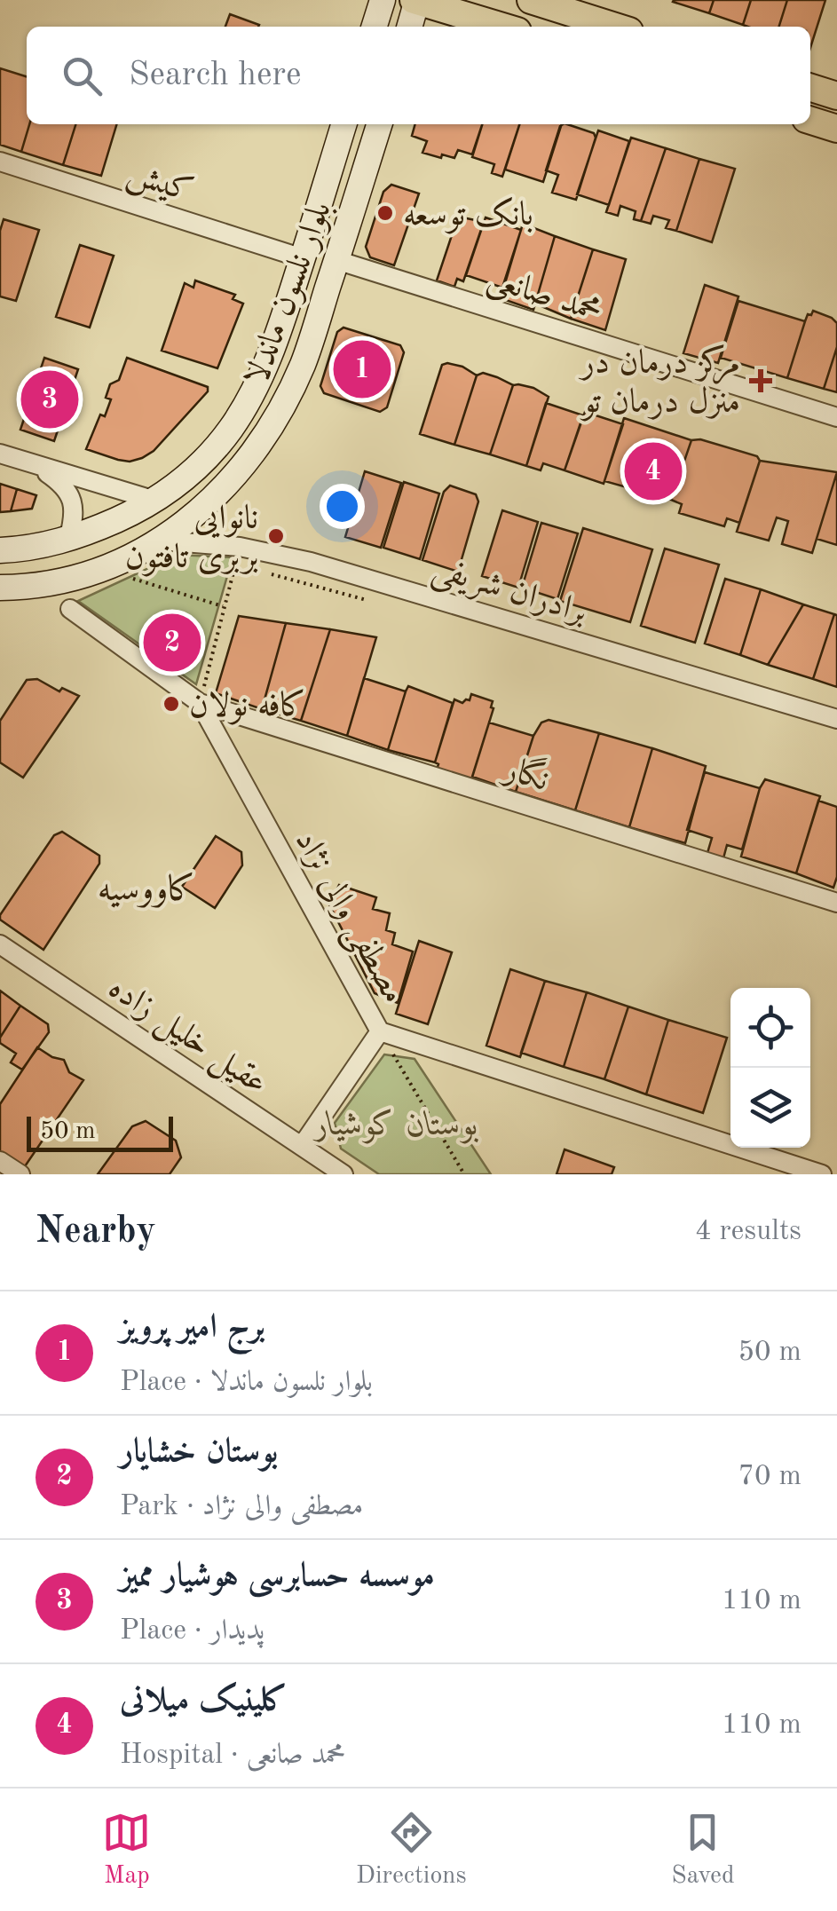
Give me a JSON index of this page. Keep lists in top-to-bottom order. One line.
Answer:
{"streets":{"main road":["بلوار نلسون ماندلا"],"street":["کیش","محمد صانعی","برادران شریفی","نگار","مصطفی والی نژاد","عقیل خلیل زاده"]},"crossings":[["کیش","بلوار نلسون ماندلا"],["بلوار نلسون ماندلا","محمد صانعی"],["بلوار نلسون ماندلا","برادران شریفی"],["نگار","مصطفی والی نژاد"]],"districts":["کاووسیه"],"parks":["بوستان کوشیار"],"places":{"other":["بانک توسعه","نانوایی بربری تافتون","کافه نولان"],"health":["مرکز درمان در منزل درمان تو"]},"scale_bar":"50 m","page":{"search":"Search here","pins":["1","3","4","2"],"scale":"50 m","heading":["Nearby","4 results"],"list":[{"mark":"1","name":"برج امیر پرویز","note":"Place · بلوار نلسون ماندلا","value":"50 m"},{"mark":"2","name":"بوستان خشایار","note":"Park · مصطفی والی نژاد","value":"70 m"},{"mark":"3","name":"موسسه حسابرسی هوشیار ممیز","note":"Place · پدیدار","value":"110 m"},{"mark":"4","name":"کلینیک میلانی","note":"Hospital · محمد صانعی","value":"110 m"}],"nav":["Map","Directions","Saved"]}}
